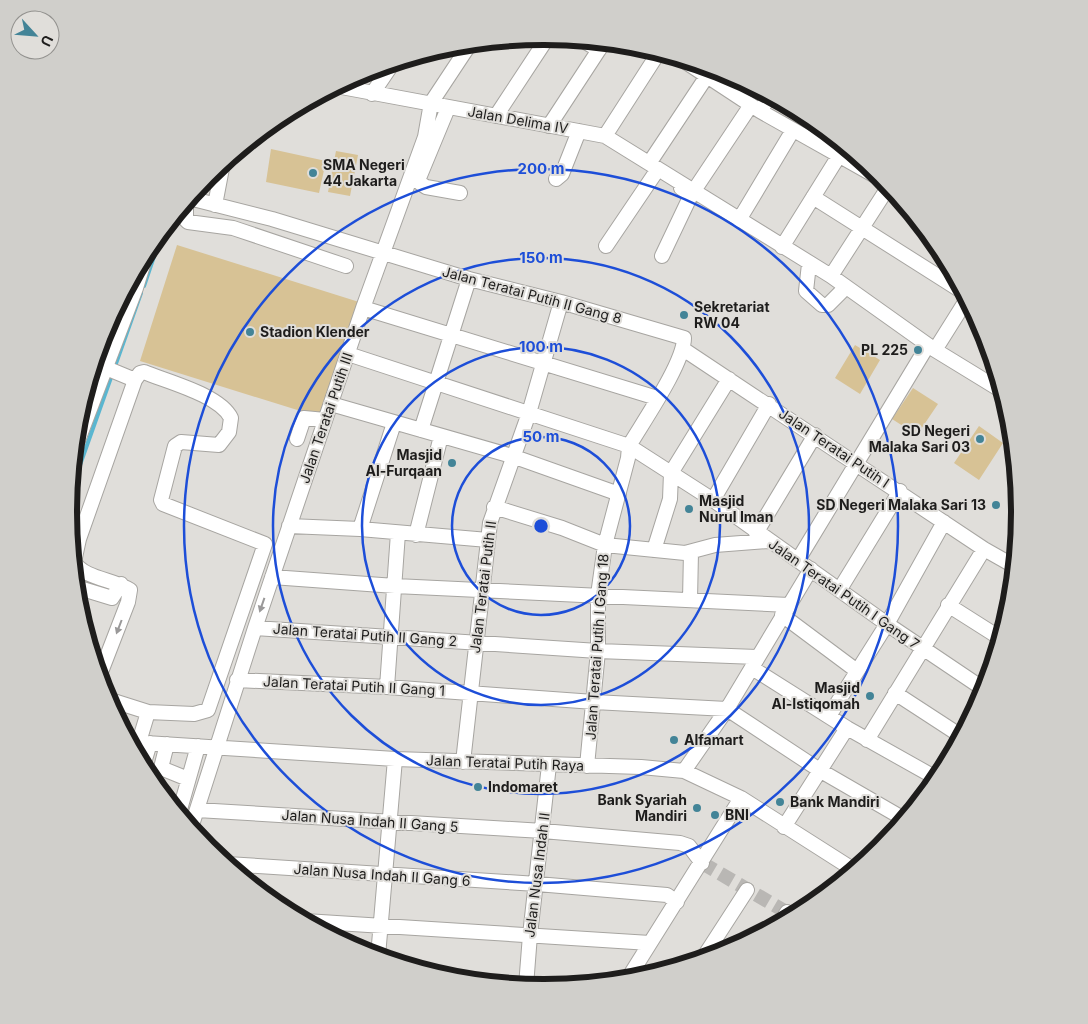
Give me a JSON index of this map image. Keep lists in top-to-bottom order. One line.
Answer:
{"streets":{"street":["Jalan Delima IV","Jalan Teratai Putih II Gang 8","Jalan Teratai Putih III","Jalan Teratai Putih I","Jalan Teratai Putih II","Jalan Teratai Putih I Gang 7","Jalan Teratai Putih II Gang 2","Jalan Teratai Putih I Gang 18","Jalan Teratai Putih II Gang 1","Jalan Teratai Putih Raya","Jalan Nusa Indah II Gang 5","Jalan Nusa Indah II Gang 6","Jalan Nusa Indah II"]},"crossings":[["Jalan Delima IV","Jalan Teratai Putih III"],["Jalan Teratai Putih II Gang 8","Jalan Teratai Putih III"],["Jalan Teratai Putih II Gang 8","Jalan Teratai Putih I"],["Jalan Teratai Putih II Gang 8","Jalan Teratai Putih II"],["Jalan Teratai Putih II Gang 8","Jalan Teratai Putih I Gang 18"],["Jalan Teratai Putih III","Jalan Teratai Putih I Gang 7"],["Jalan Teratai Putih III","Jalan Teratai Putih II Gang 2"],["Jalan Teratai Putih III","Jalan Teratai Putih II Gang 1"],["Jalan Teratai Putih III","Jalan Teratai Putih Raya"],["Jalan Teratai Putih III","Jalan Nusa Indah II Gang 5"],["Jalan Teratai Putih I","Jalan Teratai Putih I Gang 18"],["Jalan Teratai Putih II","Jalan Teratai Putih I Gang 7"],["Jalan Teratai Putih II","Jalan Teratai Putih II Gang 2"],["Jalan Teratai Putih II","Jalan Teratai Putih II Gang 1"],["Jalan Teratai Putih II","Jalan Teratai Putih Raya"],["Jalan Teratai Putih I Gang 7","Jalan Teratai Putih I Gang 18"],["Jalan Teratai Putih II Gang 2","Jalan Teratai Putih I Gang 18"],["Jalan Teratai Putih I Gang 18","Jalan Teratai Putih II Gang 1"],["Jalan Teratai Putih I Gang 18","Jalan Teratai Putih Raya"],["Jalan Teratai Putih Raya","Jalan Nusa Indah II"],["Jalan Nusa Indah II Gang 5","Jalan Nusa Indah II"],["Jalan Nusa Indah II Gang 6","Jalan Nusa Indah II"]],"places":["SMA Negeri 44 Jakarta","Sekretariat RW 04","Stadion Klender","PL 225","SD Negeri Malaka Sari 03","Masjid Al-Furqaan","SD Negeri Malaka Sari 13","Masjid Nurul Iman","Masjid Al-Istiqomah","Alfamart","Indomaret","Bank Mandiri","Bank Syariah Mandiri","BNI"],"north":"bottom right","rings":["200 m","150 m","100 m","50 m"]}
